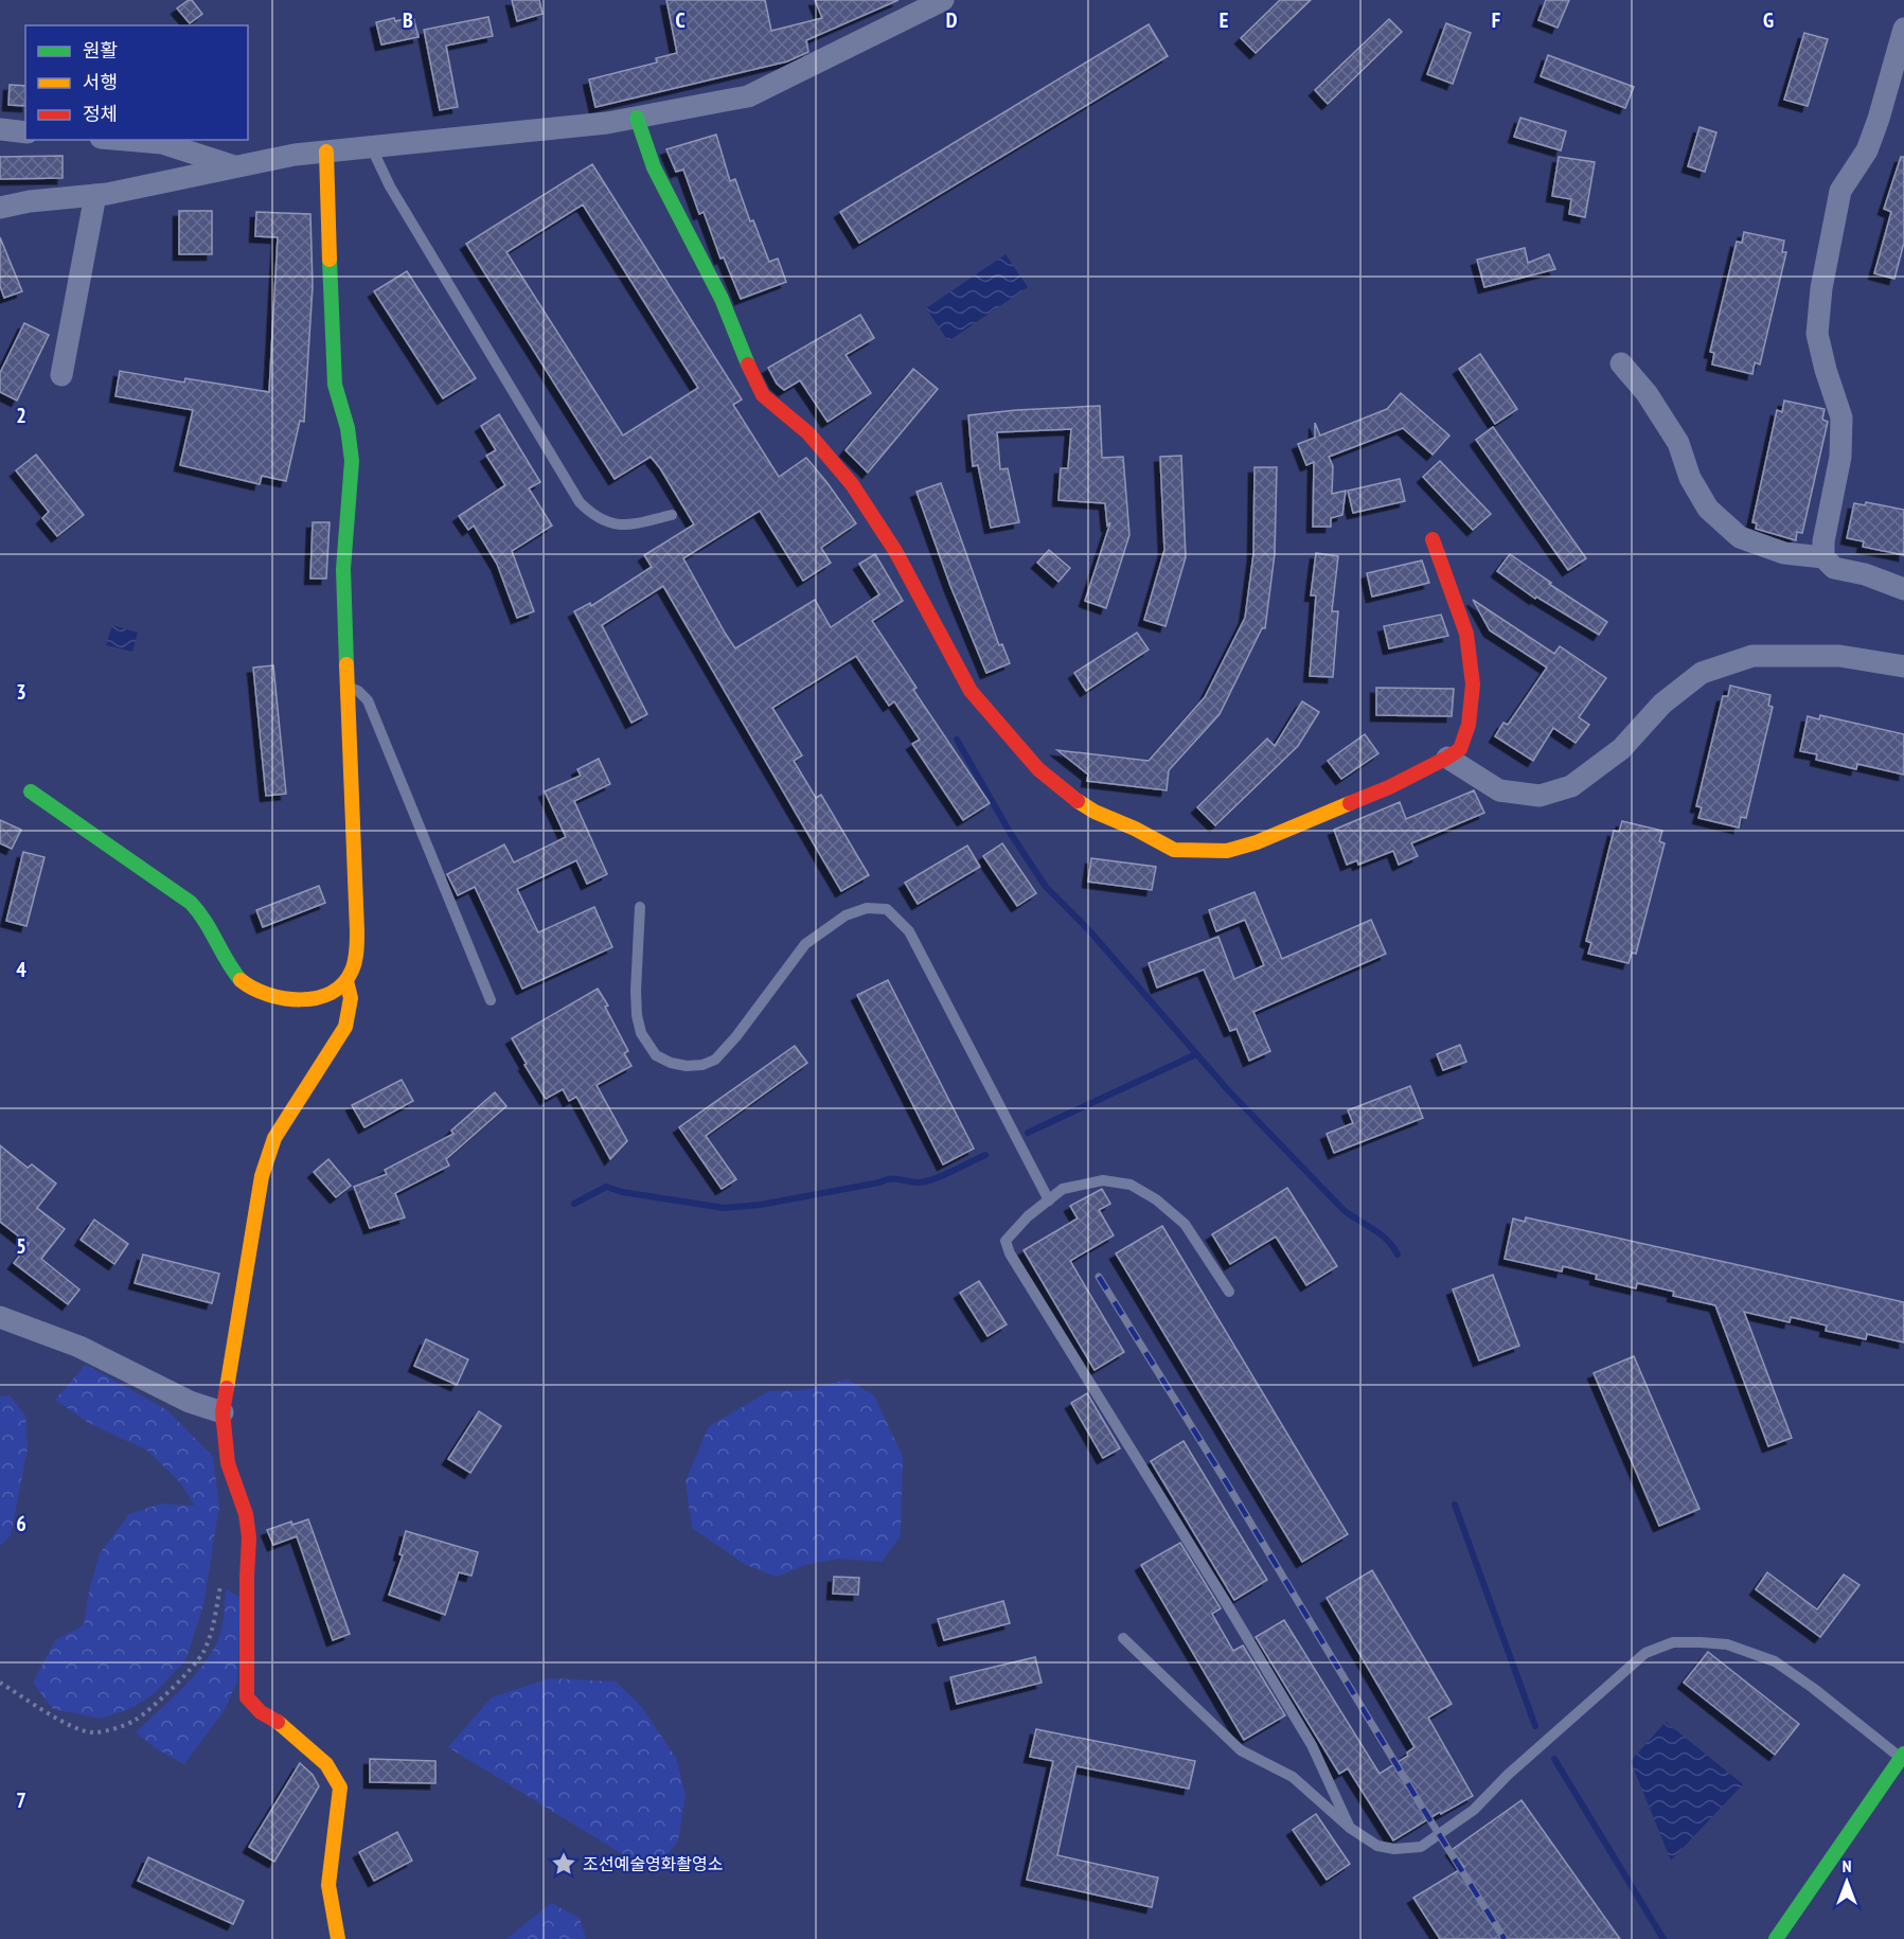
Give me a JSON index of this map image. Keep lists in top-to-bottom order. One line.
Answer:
{"places":{"place":["조선예술영화촬영소"]},"legend":["원활","서행","정체"],"north":"top","grid":{"columns":["B","C","D","E","F","G"],"rows":["2","3","4","5","6","7"]}}
